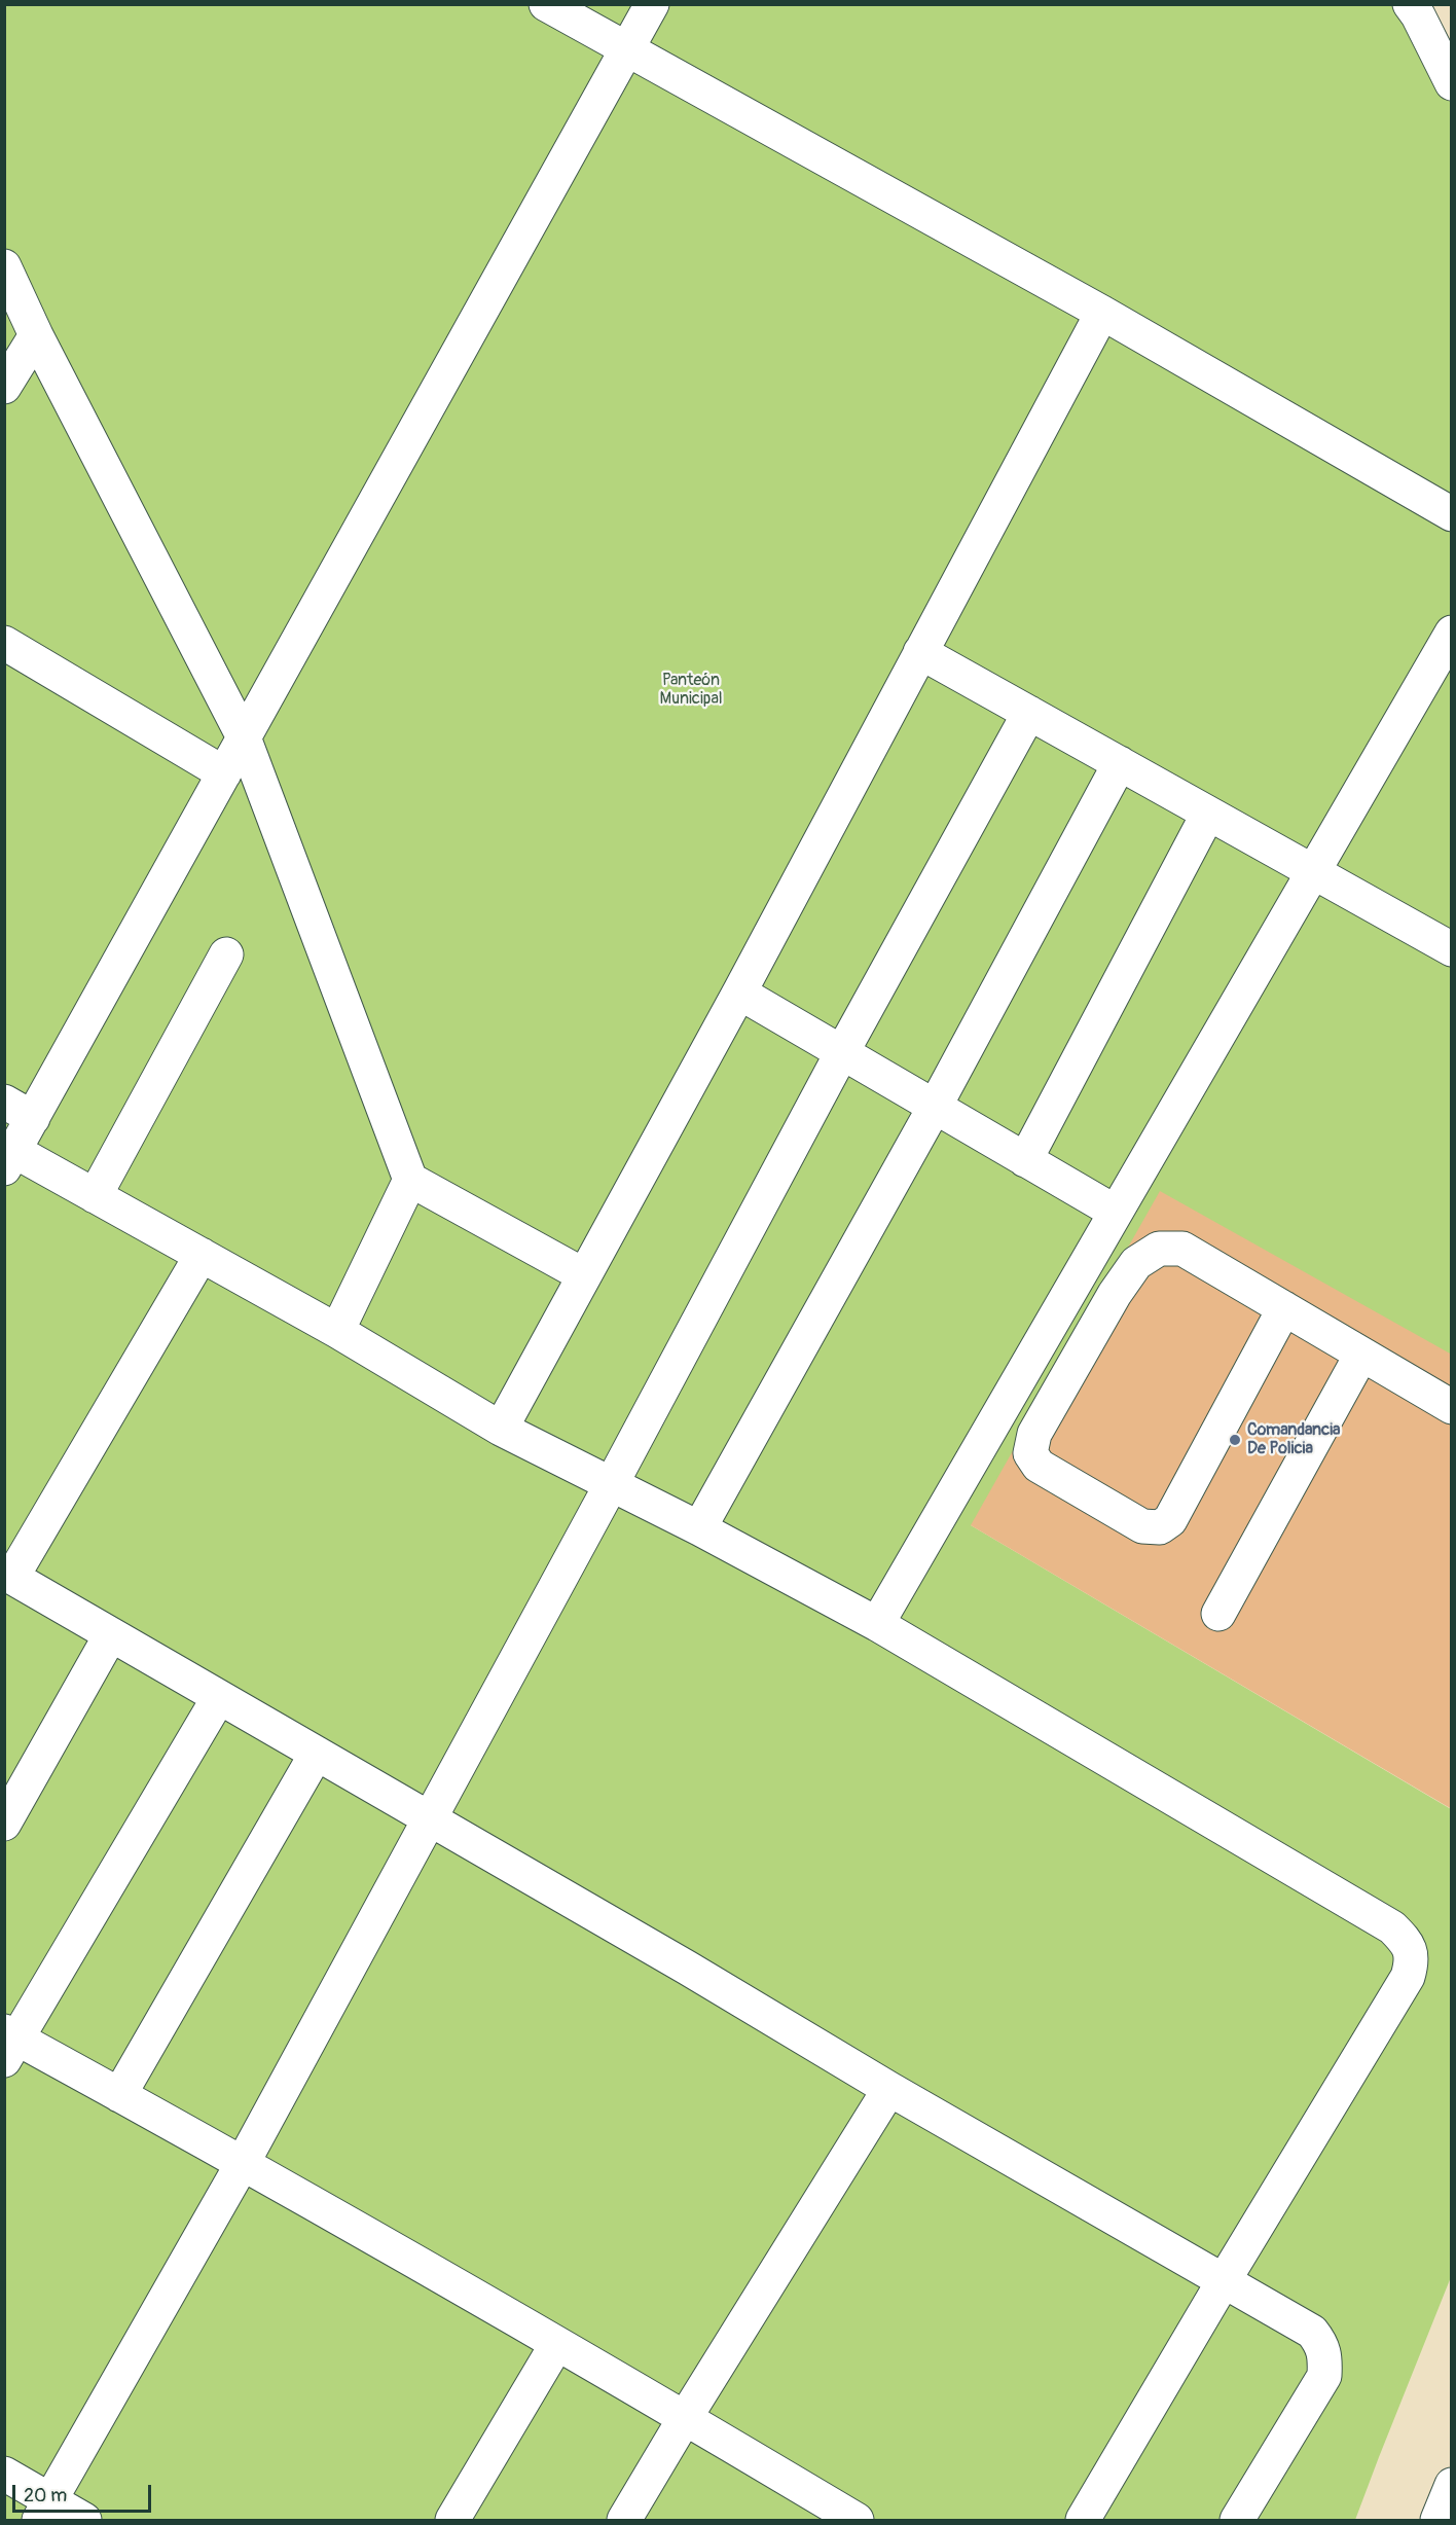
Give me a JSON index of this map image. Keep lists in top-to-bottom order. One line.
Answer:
{"parks":["Panteón Municipal"],"places":["Comandancia De Policia"],"scale_bar":"20 m"}
